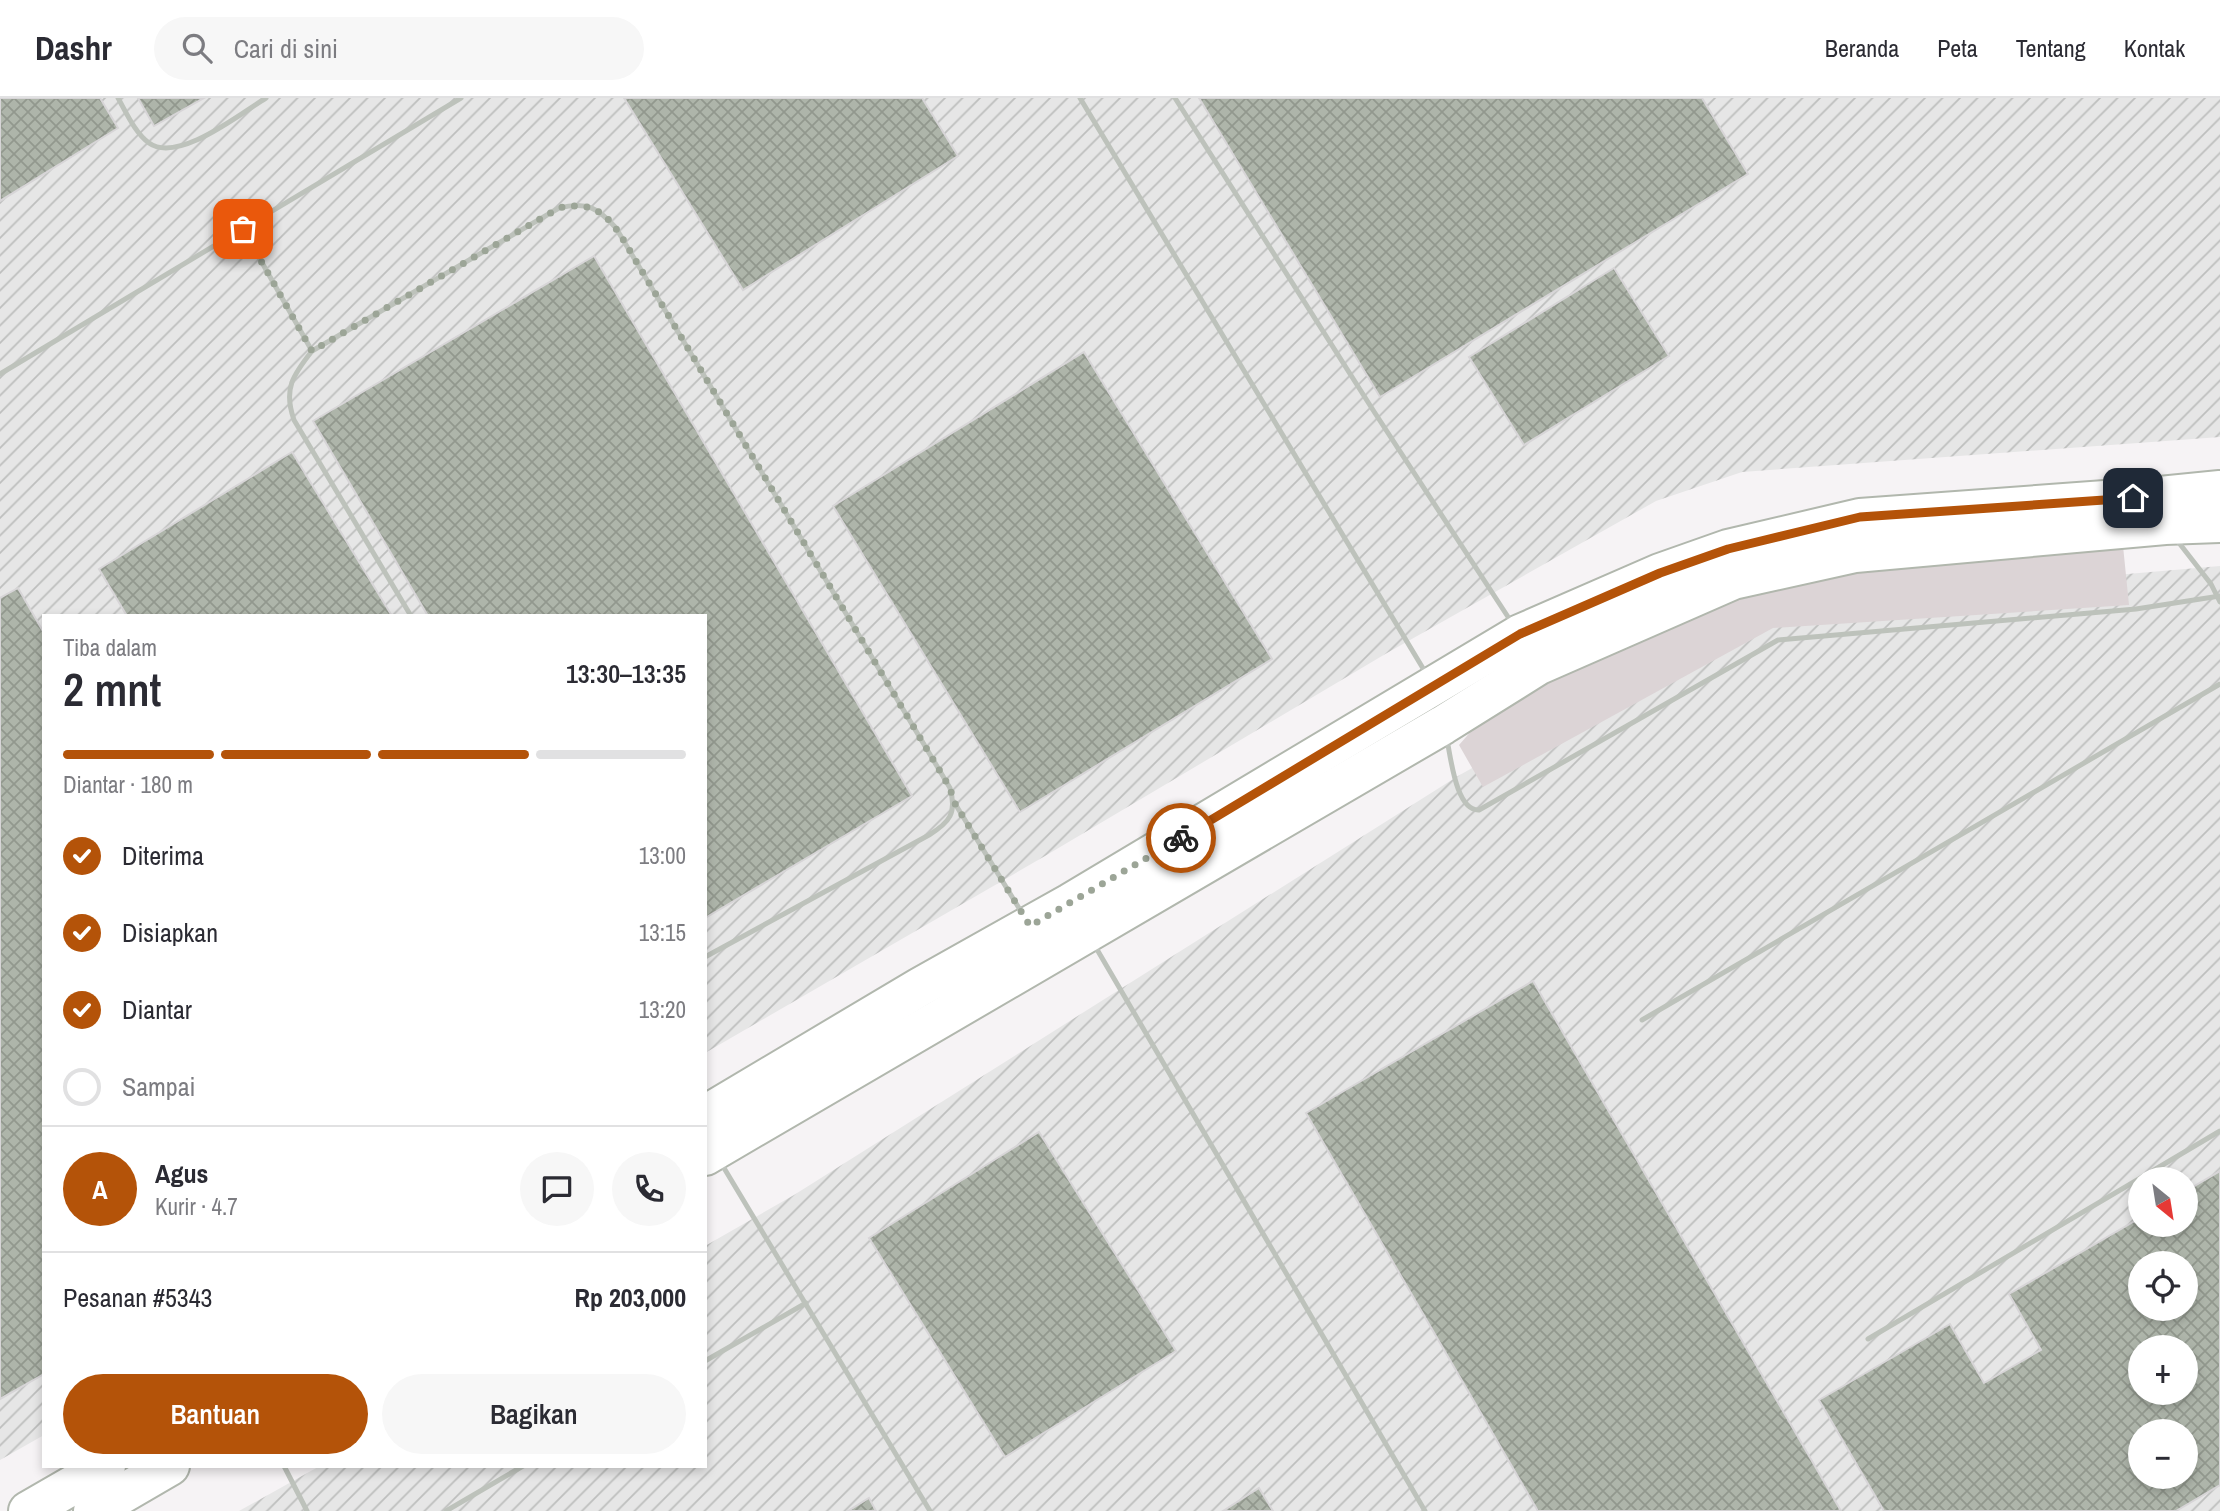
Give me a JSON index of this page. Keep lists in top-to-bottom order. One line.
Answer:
{"north":"bottom right","page":{"header":"Dashr","search":"Cari di sini","nav":["Beranda","Peta","Tentang","Kontak"],"heading":["2 mnt","Tiba dalam","13:30–13:35"],"panel":["Agus","Kurir · 4.7","Pesanan #5343","Rp 203,000"],"bar":"Diantar · 180 m","list":[["Diterima","13:00"],["Disiapkan","13:15"],["Diantar","13:20"],"Sampai"],"round":"A","map_buttons":["+","−"],"buttons":["Bantuan","Bagikan"]}}
